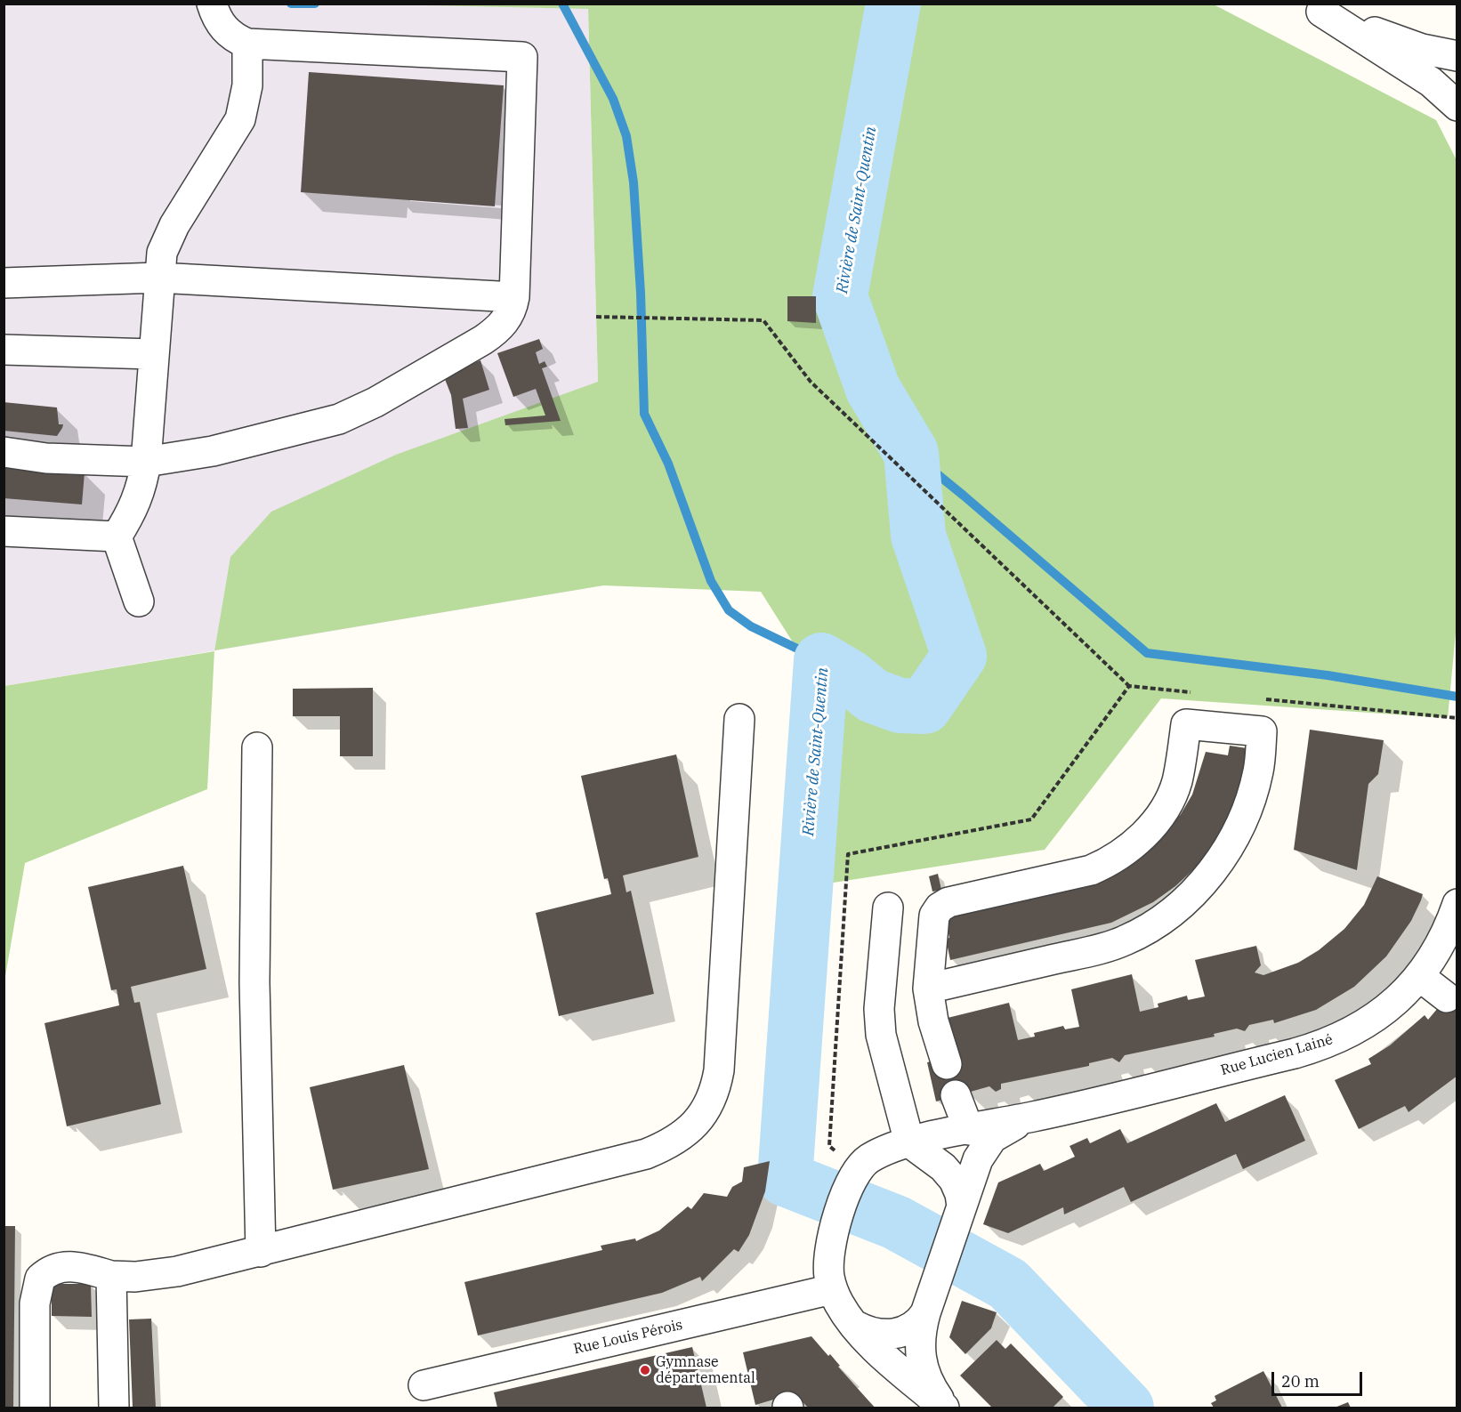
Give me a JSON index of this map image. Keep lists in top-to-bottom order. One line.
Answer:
{"streets":{"street":["Rue Lucien Lainé","Rue Louis Pérois"]},"crossings":[["Rue Lucien Lainé","Rue Louis Pérois"]],"water":["Rivière de Saint-Quentin"],"places":["Gymnase départemental"],"scale_bar":"20 m"}
